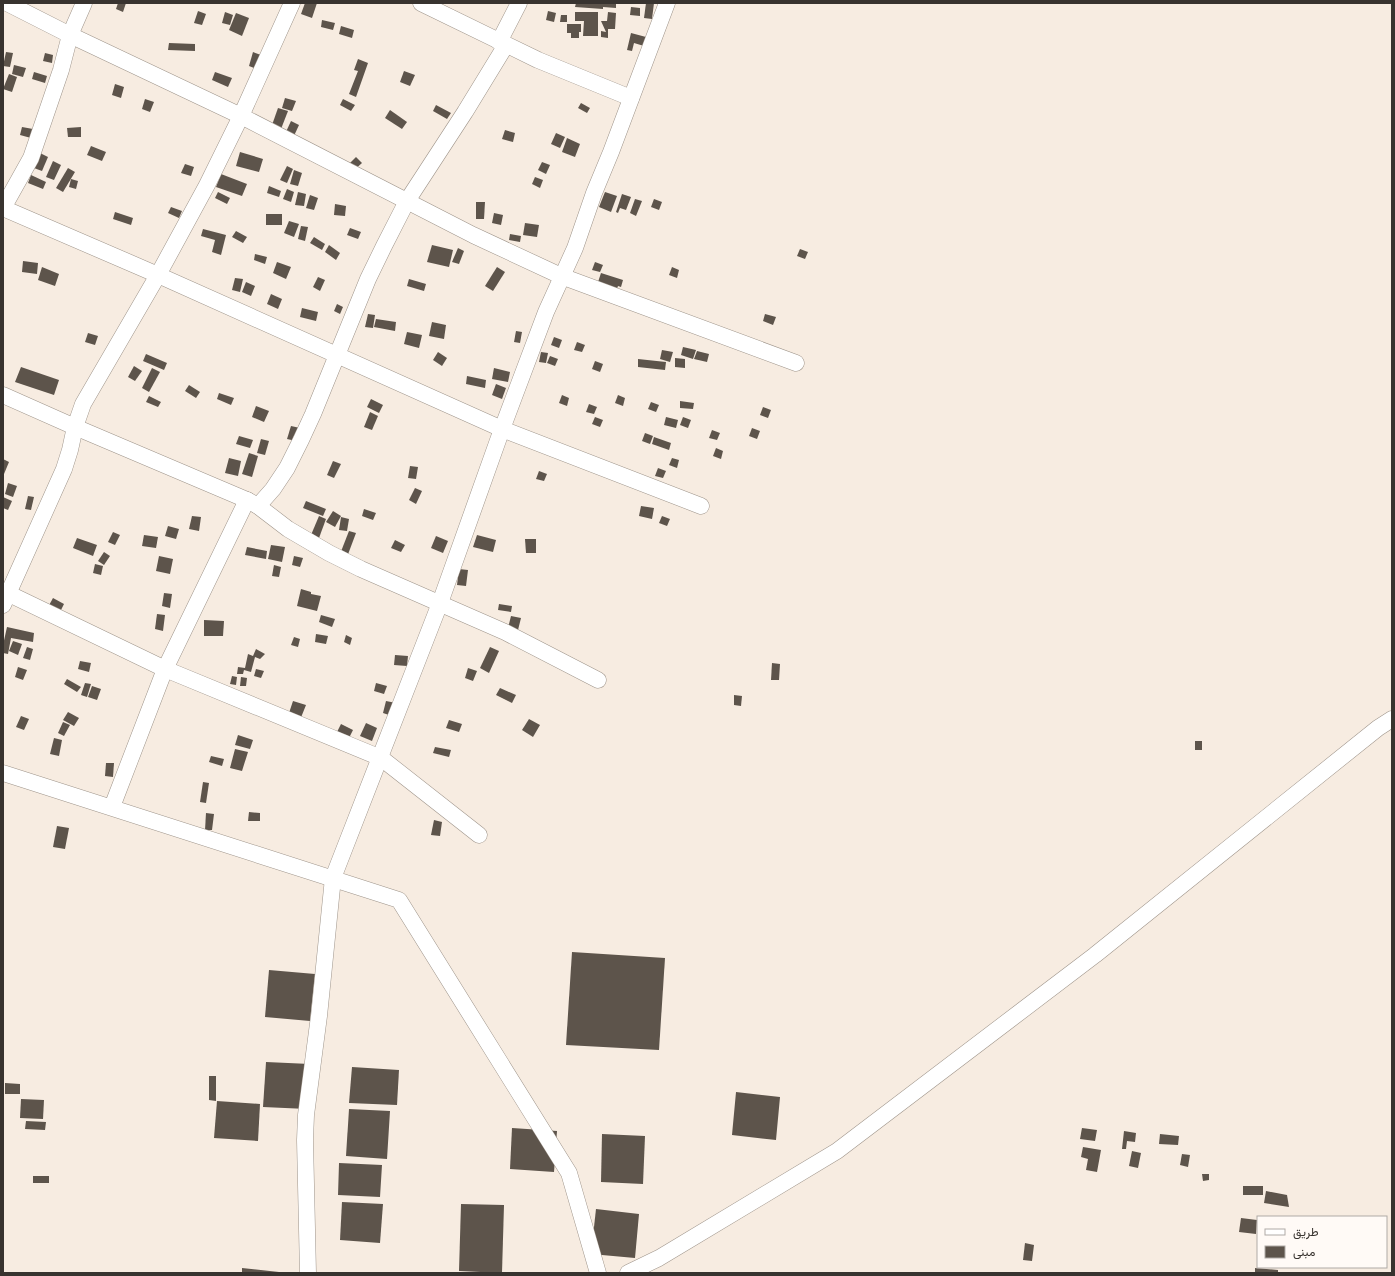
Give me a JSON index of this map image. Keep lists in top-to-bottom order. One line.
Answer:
{"legend":["طريق","مبنى"]}
